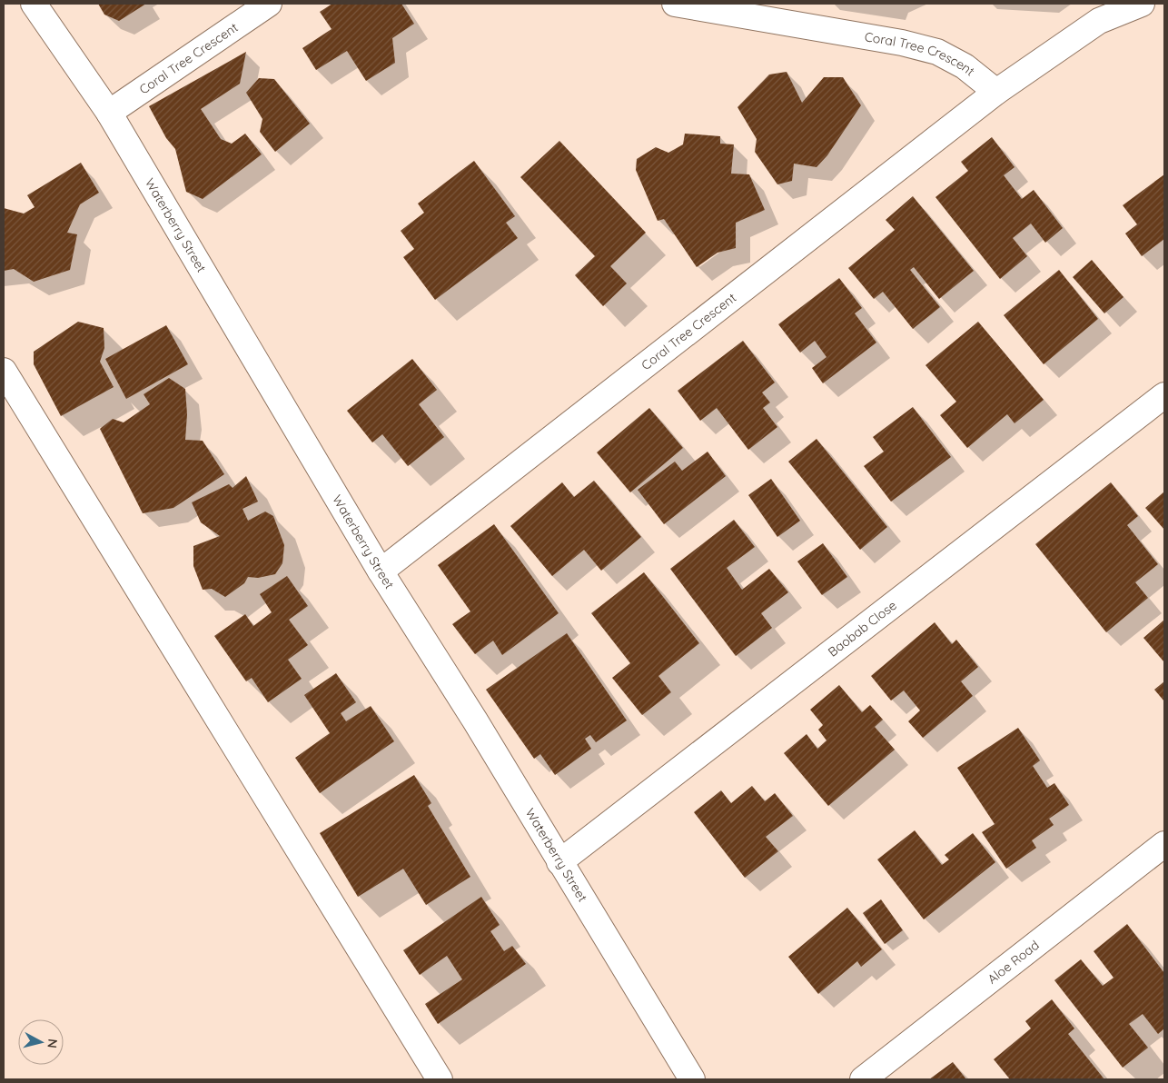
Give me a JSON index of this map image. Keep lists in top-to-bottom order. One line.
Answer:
{"streets":{"street":["Coral Tree Crescent","Waterberry Street","Baobab Close","Aloe Road"]},"crossings":[["Coral Tree Crescent","Waterberry Street"],["Waterberry Street","Baobab Close"]],"north":"right"}
